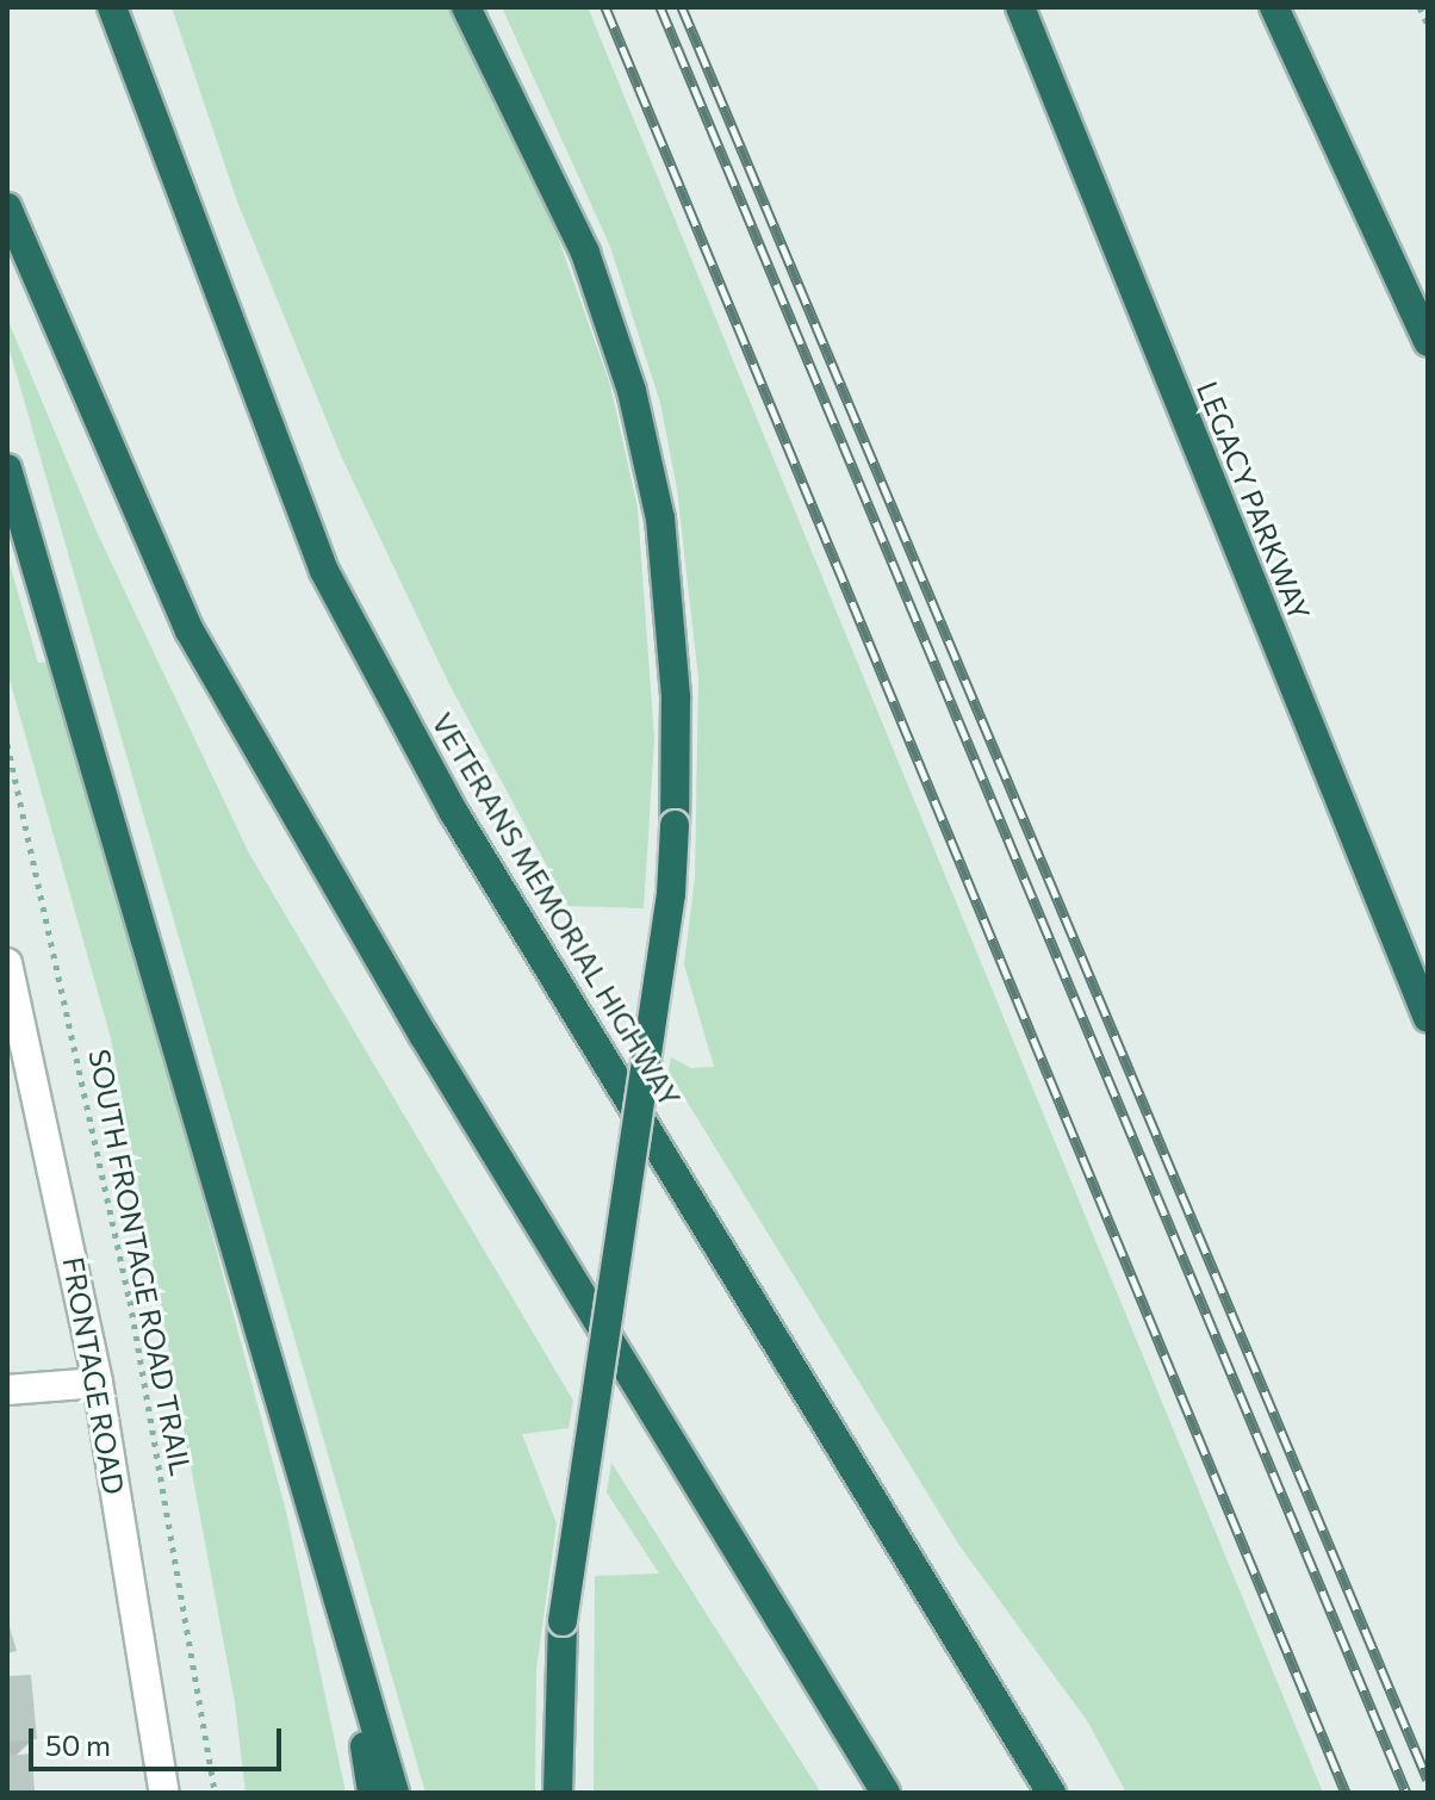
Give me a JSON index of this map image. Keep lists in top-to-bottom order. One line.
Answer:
{"streets":{"highway":["LEGACY PARKWAY","VETERANS MEMORIAL HIGHWAY"],"street":["FRONTAGE ROAD"],"path":["SOUTH FRONTAGE ROAD TRAIL"]},"scale_bar":"50 m"}
